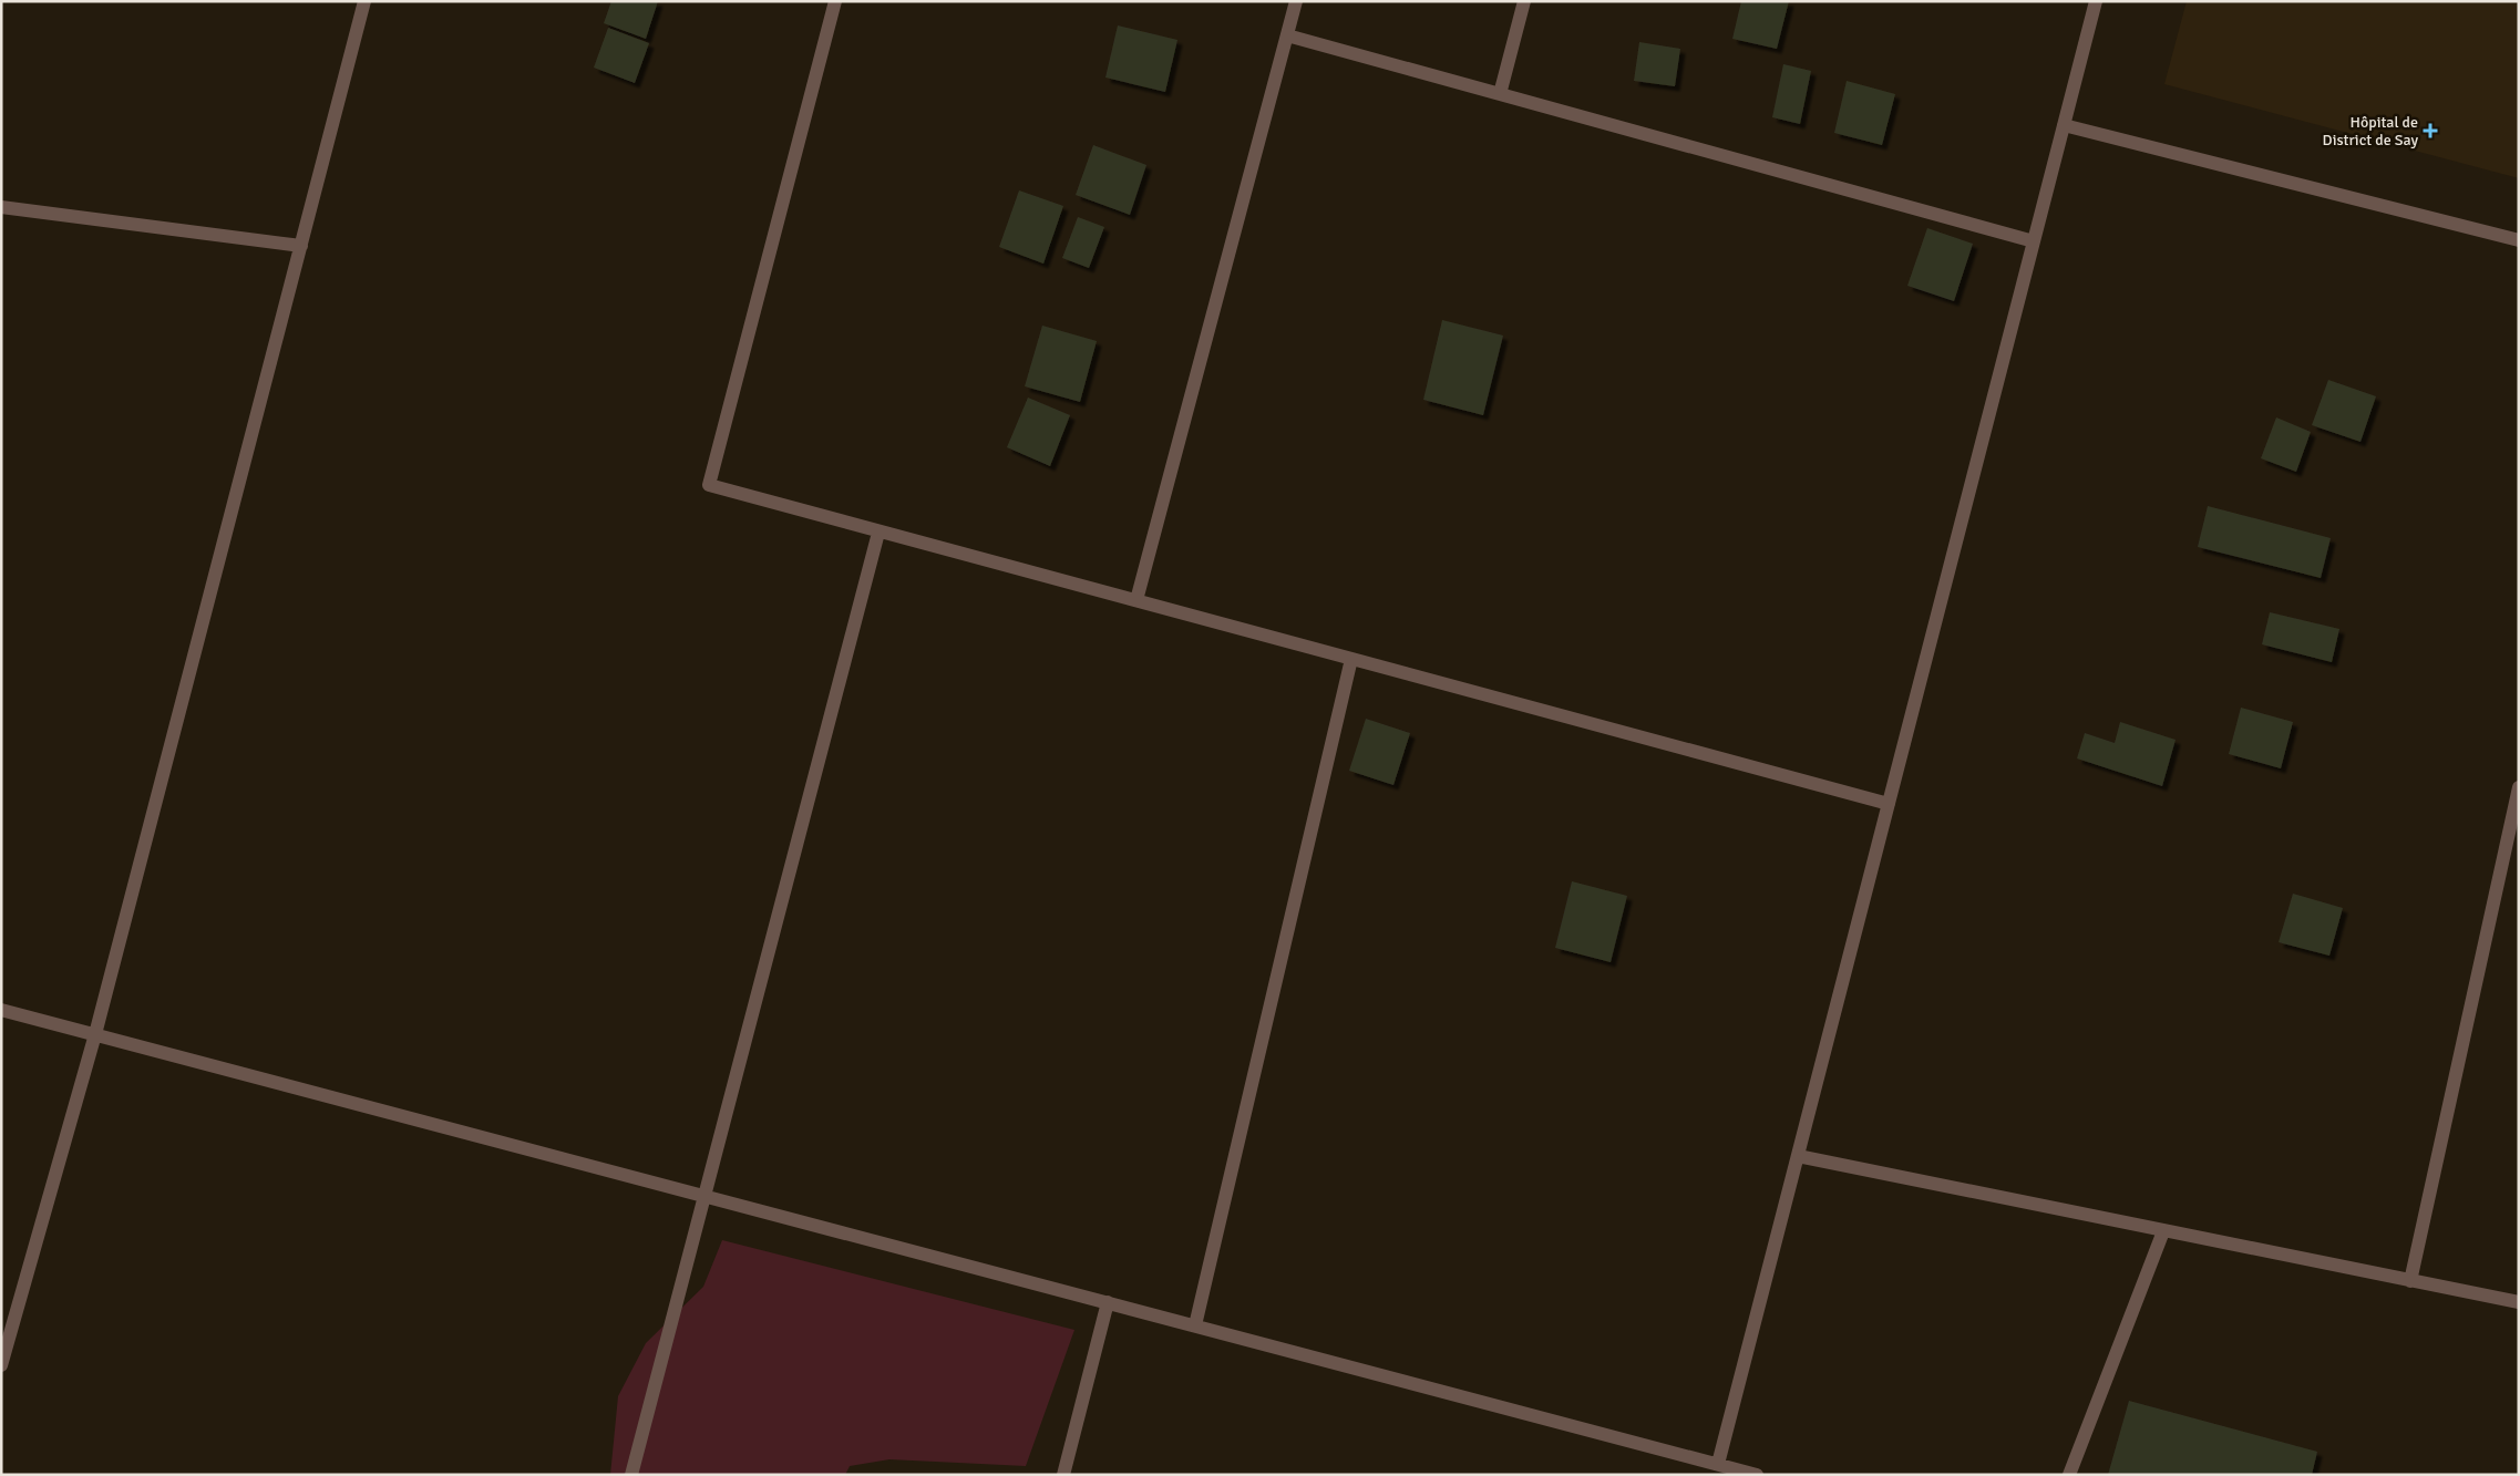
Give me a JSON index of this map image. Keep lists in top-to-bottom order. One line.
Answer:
{"places":{"health":["Hôpital de District de Say"]}}
